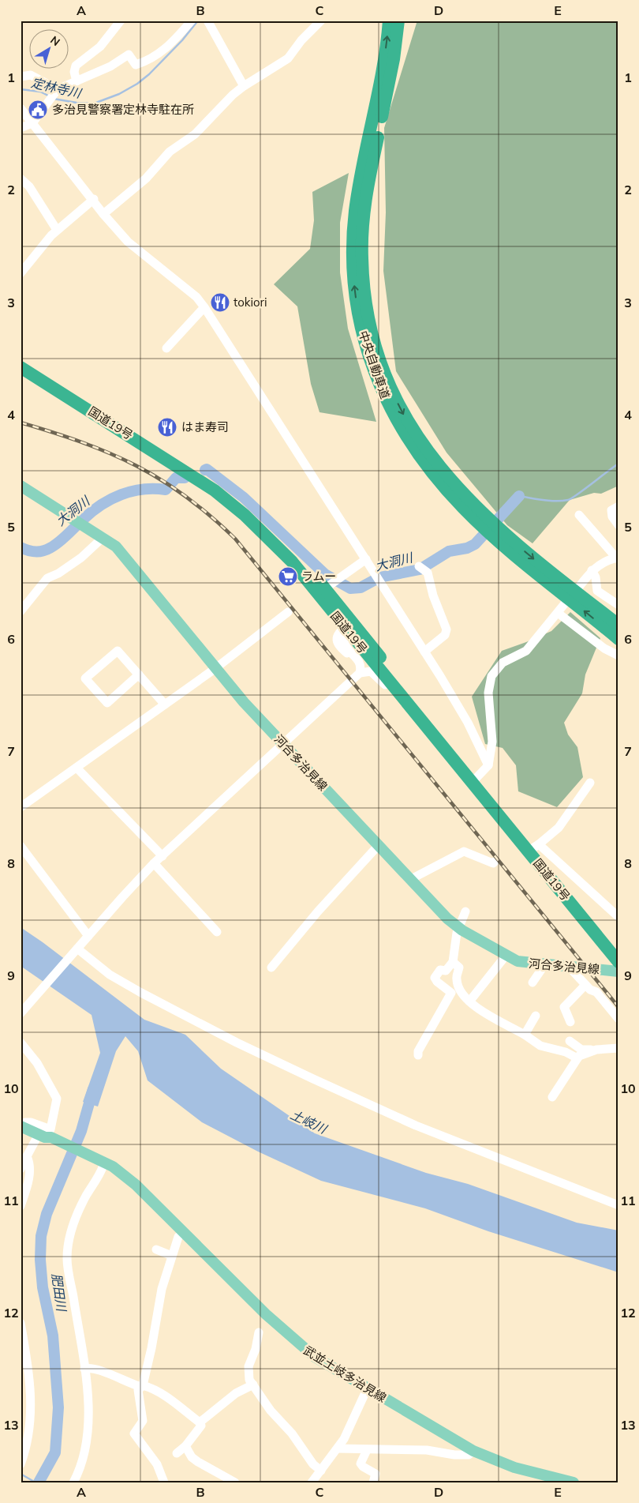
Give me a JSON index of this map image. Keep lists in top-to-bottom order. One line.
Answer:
{"streets":{"highway":["中央自動車道","国道19号"],"main road":["河合多治見線","武並土岐多治見線"]},"water":["定林寺川","大洞川","土岐川","肥田川"],"places":{"public building":["多治見警察署定林寺駐在所"],"restaurant":["tokiori","はま寿司"],"supermarket":["ラムー"]},"north":"top right","grid":{"columns":["A","B","C","D","E"],"rows":["1","2","3","4","5","6","7","8","9","10","11","12","13"]}}
